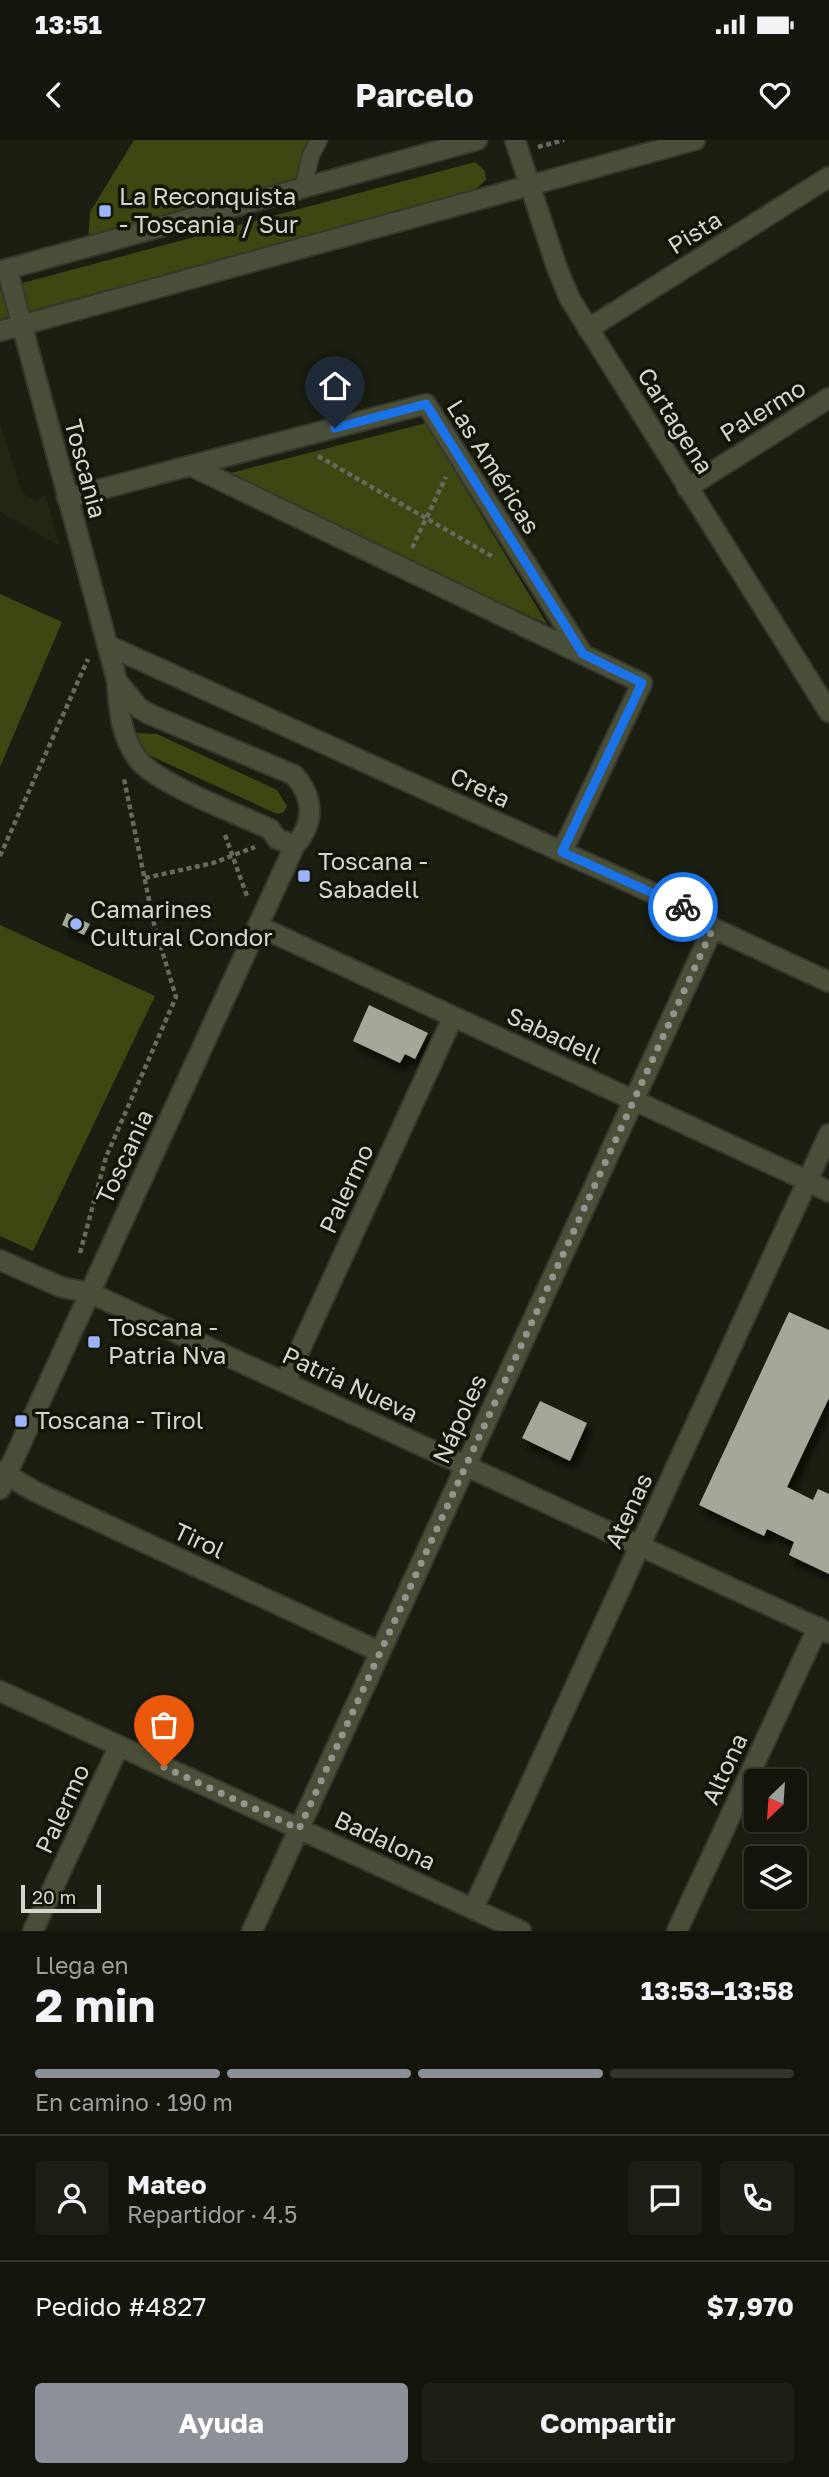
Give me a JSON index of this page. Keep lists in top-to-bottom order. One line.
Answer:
{"streets":{"street":["Pista","Palermo","Cartagena","Las Américas","Toscania","Creta","Sabadell","Patria Nueva","Nápoles","Atenas","Tirol","Altona","Badalona"]},"crossings":[["Pista","Cartagena"],["Palermo","Cartagena"],["Palermo","Sabadell"],["Palermo","Patria Nueva"],["Palermo","Badalona"],["Las Américas","Toscania"],["Toscania","Creta"],["Toscania","Sabadell"],["Toscania","Patria Nueva"],["Toscania","Tirol"],["Creta","Nápoles"],["Sabadell","Nápoles"],["Sabadell","Atenas"],["Patria Nueva","Nápoles"],["Patria Nueva","Atenas"],["Patria Nueva","Altona"],["Nápoles","Tirol"],["Nápoles","Badalona"],["Atenas","Badalona"]],"places":{"transit":["La Reconquista - Toscania / Sur","Toscana - Sabadell","Toscana - Patria Nva","Toscana - Tirol"],"other":["Camarines Cultural Condor"]},"scale_bar":"20 m","north":"bottom left","page":{"status":"13:51","header":"Parcelo","scale":"20 m","heading":["2 min","Llega en","13:53–13:58"],"panel":["Mateo","Repartidor · 4.5","Pedido #4827","$7,970"],"bar":"En camino · 190 m","buttons":["Ayuda","Compartir"]}}
